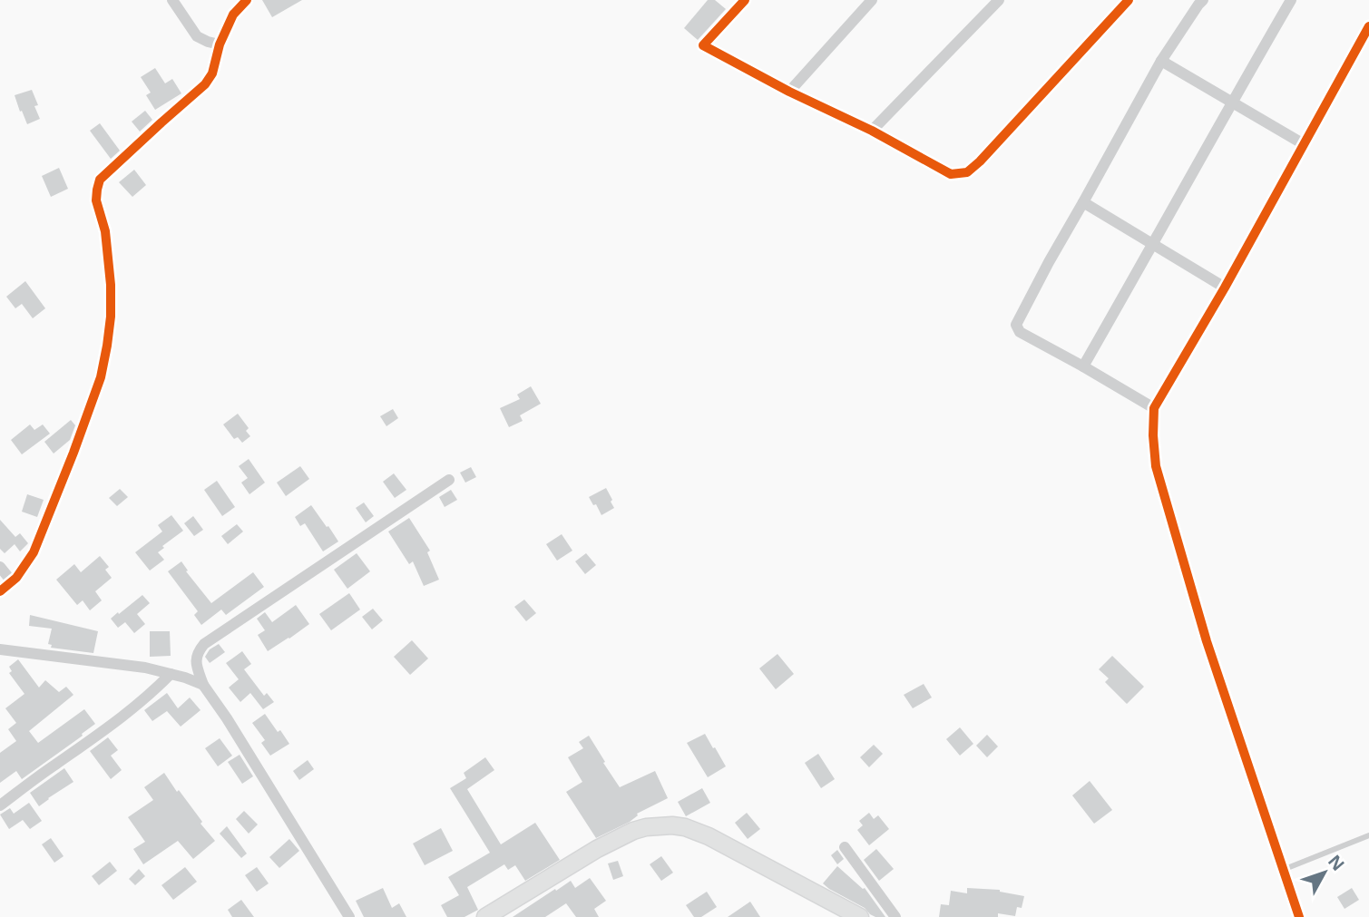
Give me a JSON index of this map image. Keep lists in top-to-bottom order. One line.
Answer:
{"north":"top right"}
